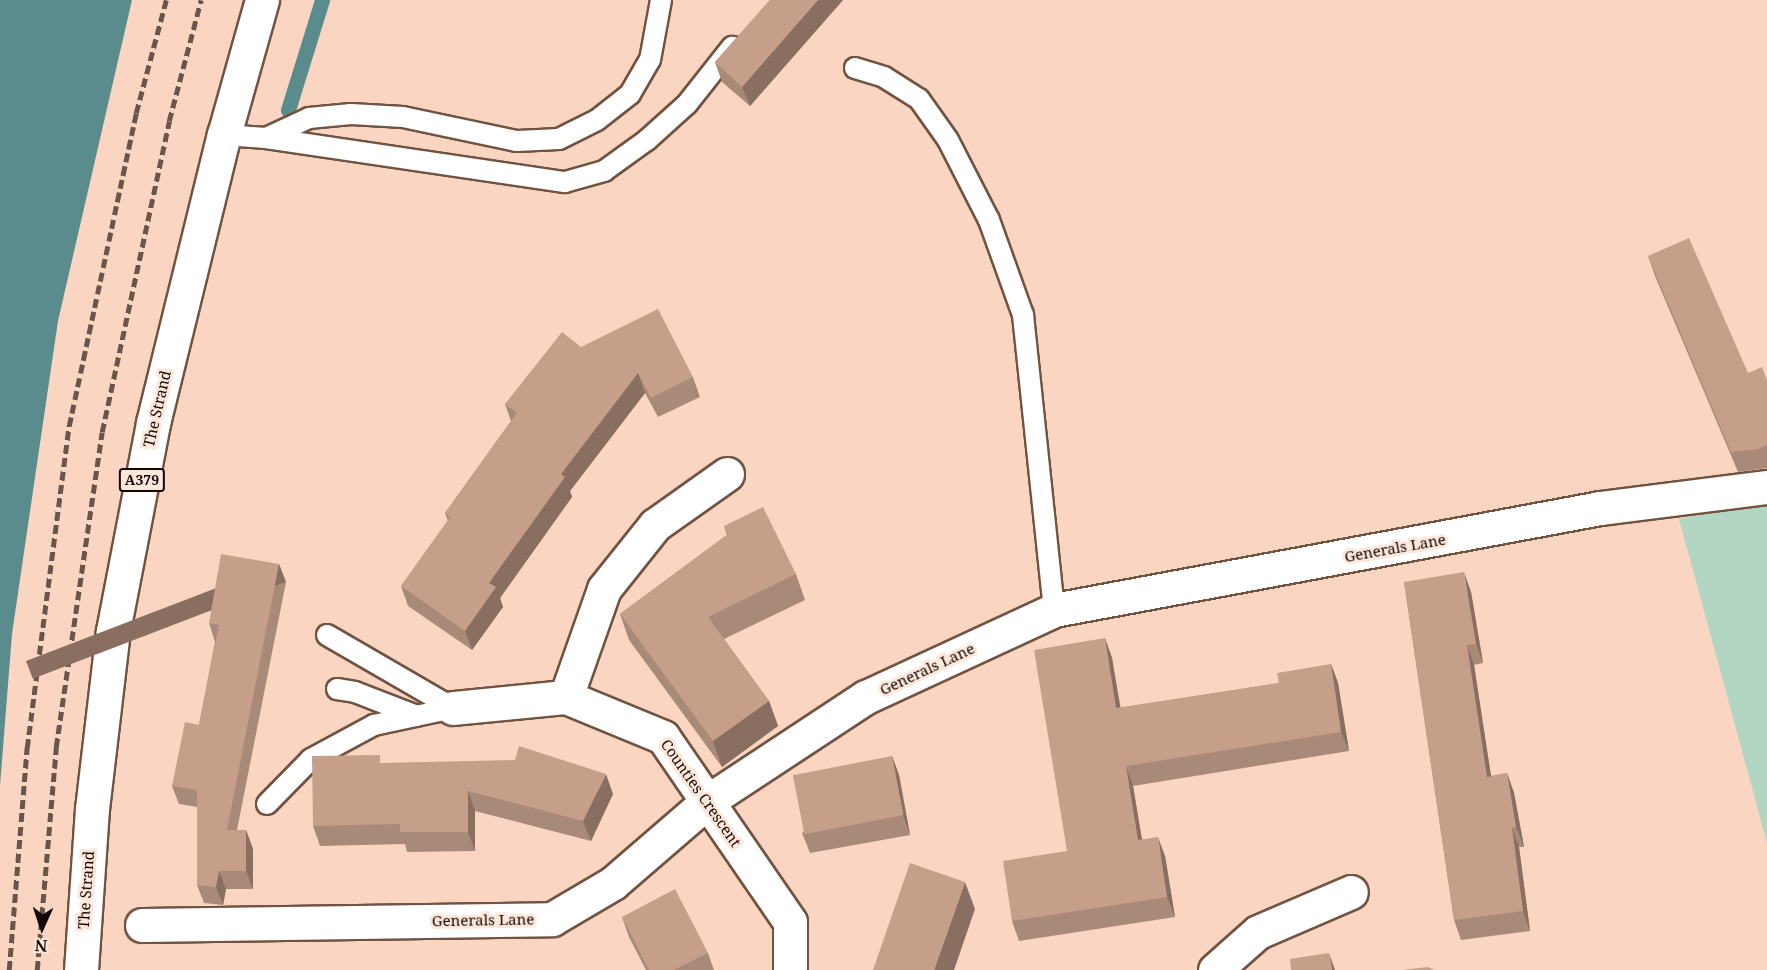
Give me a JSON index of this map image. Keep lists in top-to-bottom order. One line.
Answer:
{"streets":{"street":["The Strand","A379","Generals Lane","Counties Crescent"]},"crossings":[["Generals Lane","Counties Crescent"]],"north":"bottom"}
